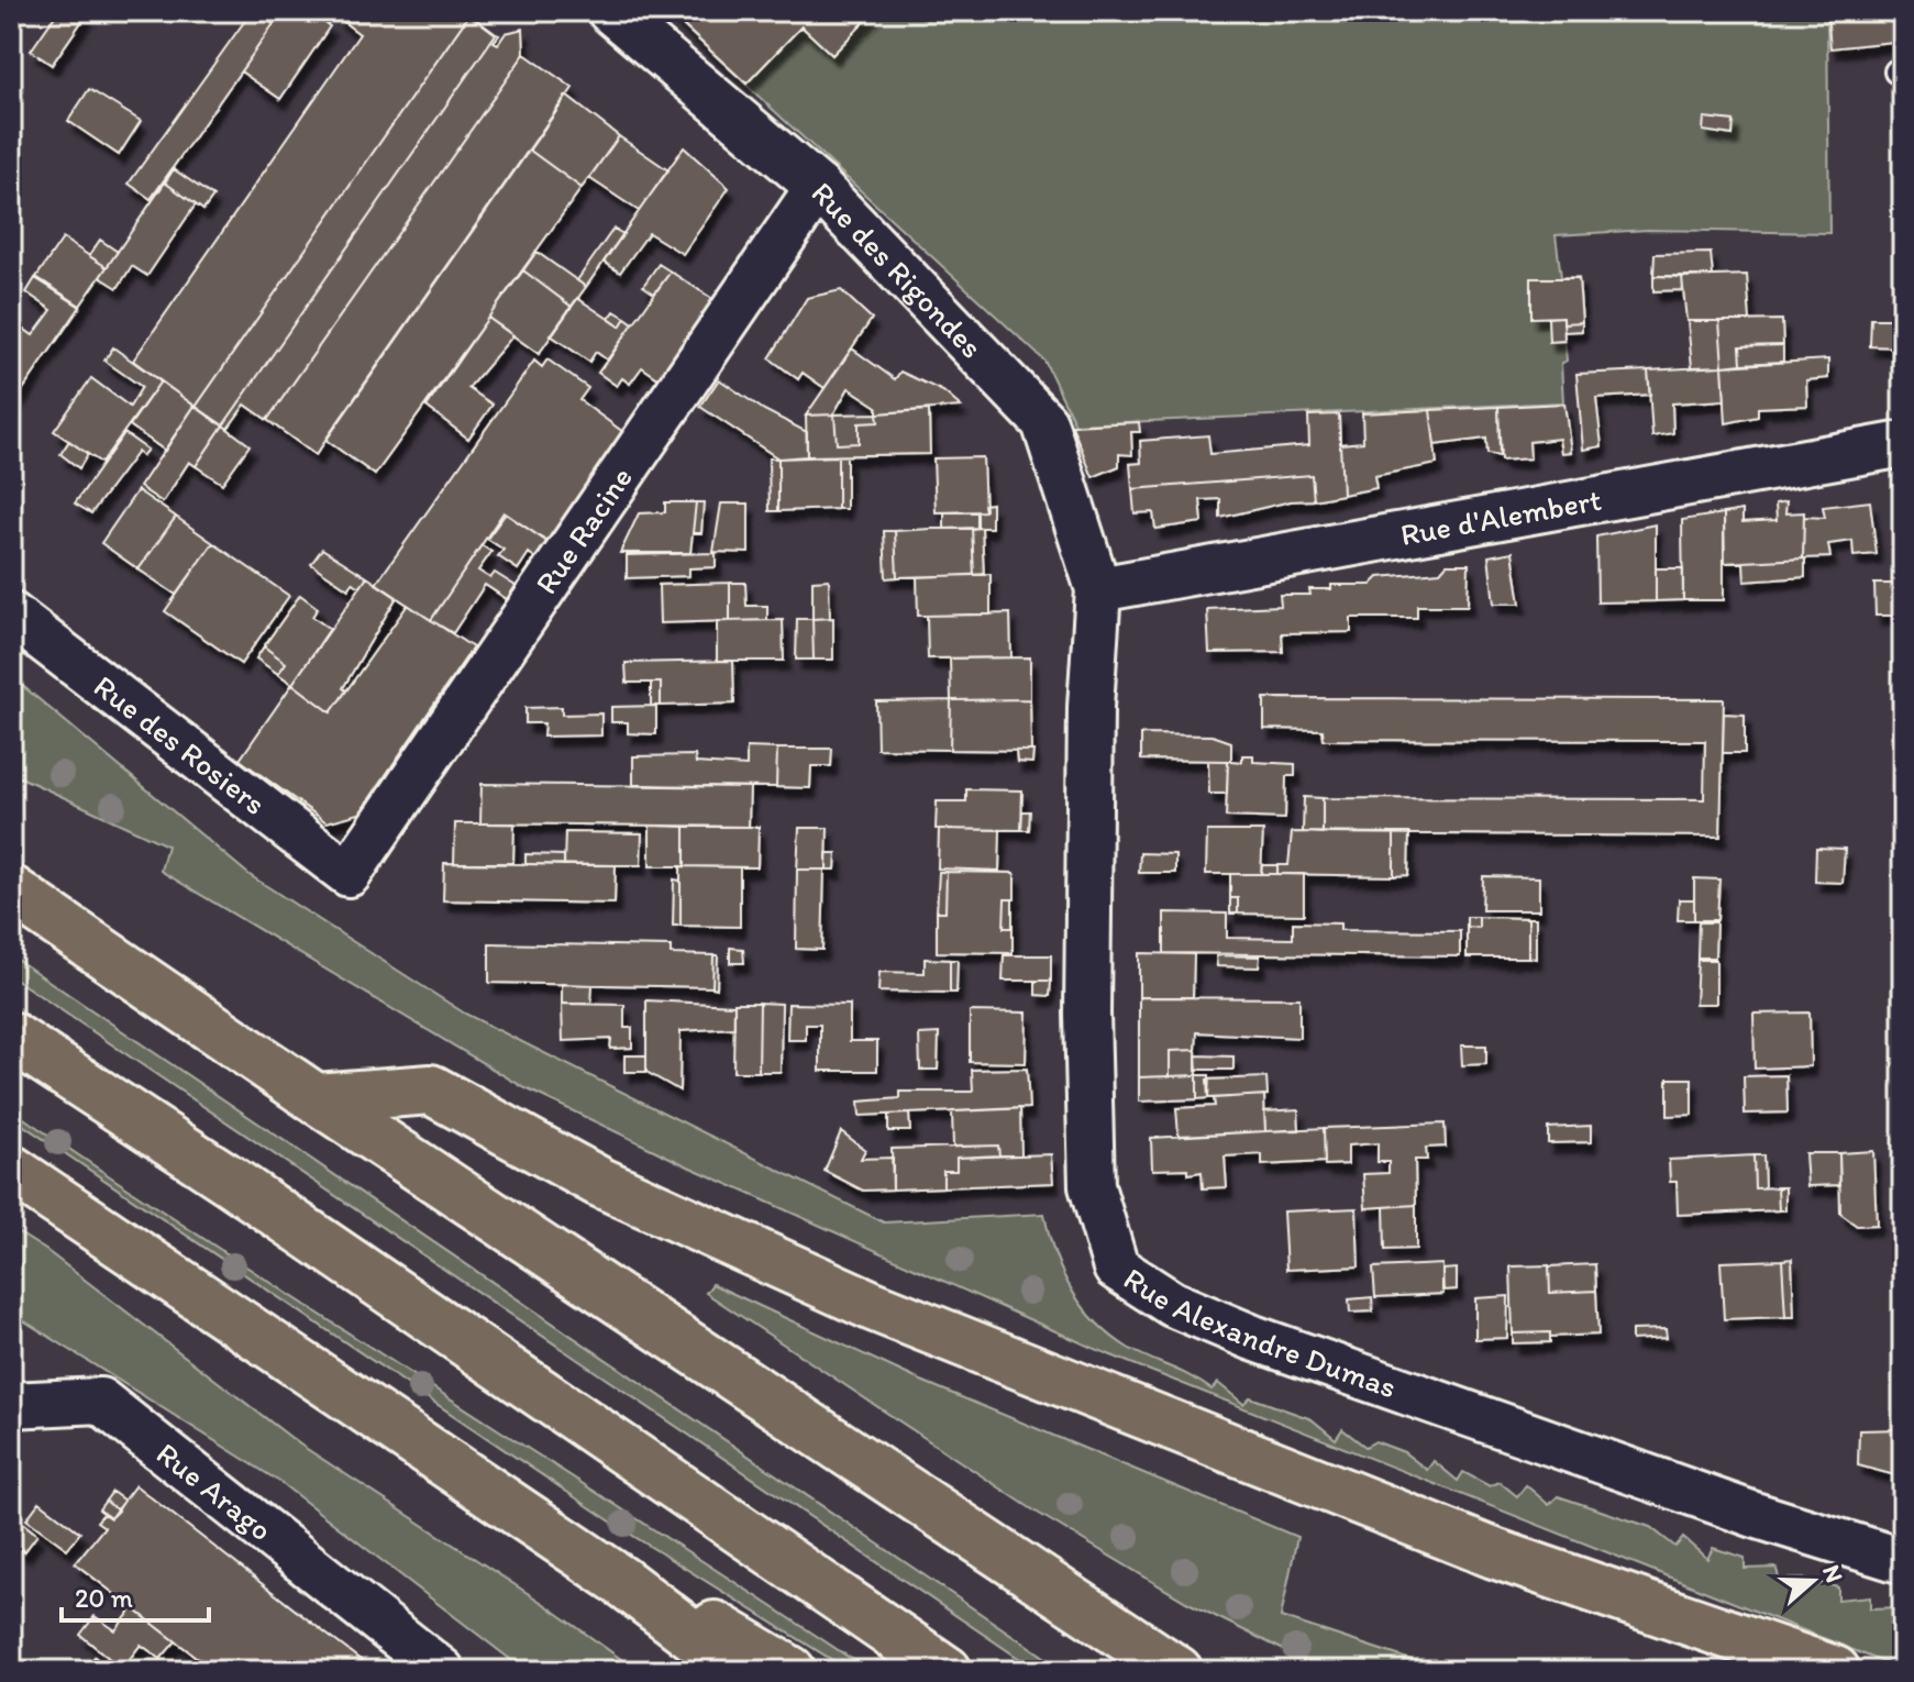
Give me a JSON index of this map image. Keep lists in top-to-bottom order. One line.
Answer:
{"streets":{"street":["Rue des Rigondes","Rue d'Alembert","Rue Racine","Rue des Rosiers","Rue Alexandre Dumas","Rue Arago"]},"crossings":[["Rue des Rigondes","Rue d'Alembert"],["Rue des Rigondes","Rue Racine"],["Rue des Rigondes","Rue Alexandre Dumas"],["Rue d'Alembert","Rue Alexandre Dumas"],["Rue Racine","Rue des Rosiers"]],"scale_bar":"20 m","north":"right"}
